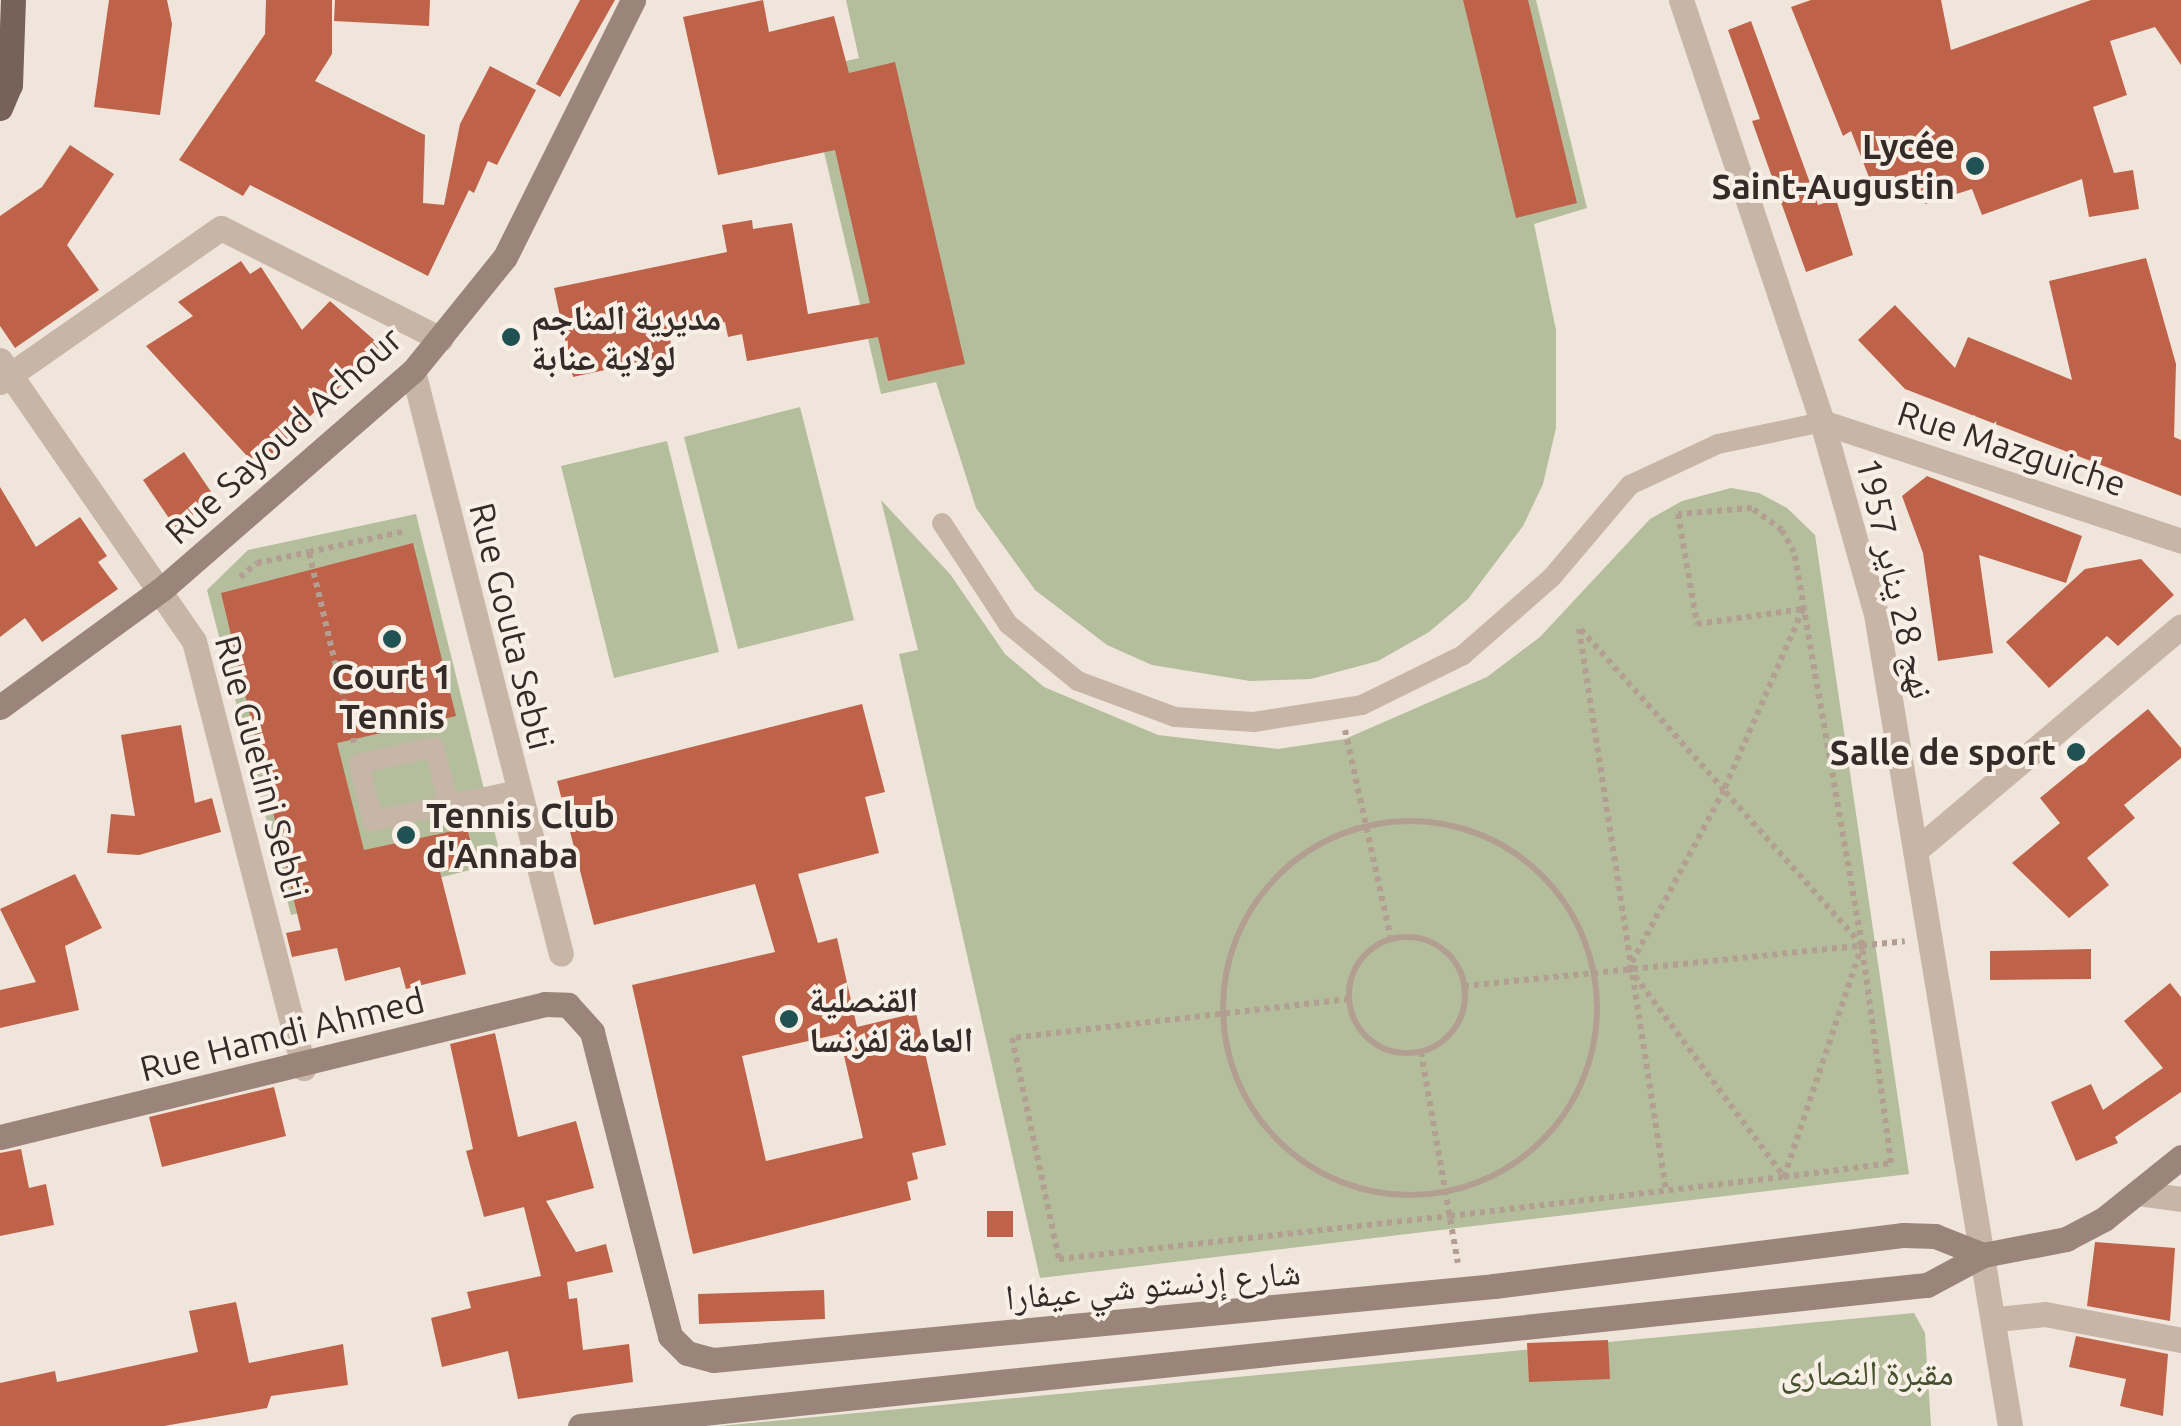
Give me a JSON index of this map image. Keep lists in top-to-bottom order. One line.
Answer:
{"streets":{"main road":["Rue Sayoud Achour","Rue Hamdi Ahmed","شارع إرنستو شي عيفارا"],"street":["Rue Mazguiche","نهج 28 يناير 1957","Rue Gouta Sebti","Rue Guetini Sebti"]},"crossings":[["Rue Sayoud Achour","Rue Gouta Sebti"],["Rue Sayoud Achour","Rue Guetini Sebti"],["Rue Mazguiche","نهج 28 يناير 1957"],["نهج 28 يناير 1957","شارع إرنستو شي عيفارا"],["Rue Guetini Sebti","Rue Hamdi Ahmed"],["Rue Hamdi Ahmed","شارع إرنستو شي عيفارا"]],"parks":["مقبرة النصارى"],"places":["Lycée Saint-Augustin","مديرية المناجم لولاية عنابة","Court 1 Tennis","Salle de sport","Tennis Club d'Annaba","القنصلية العامة لفرنسا"]}
